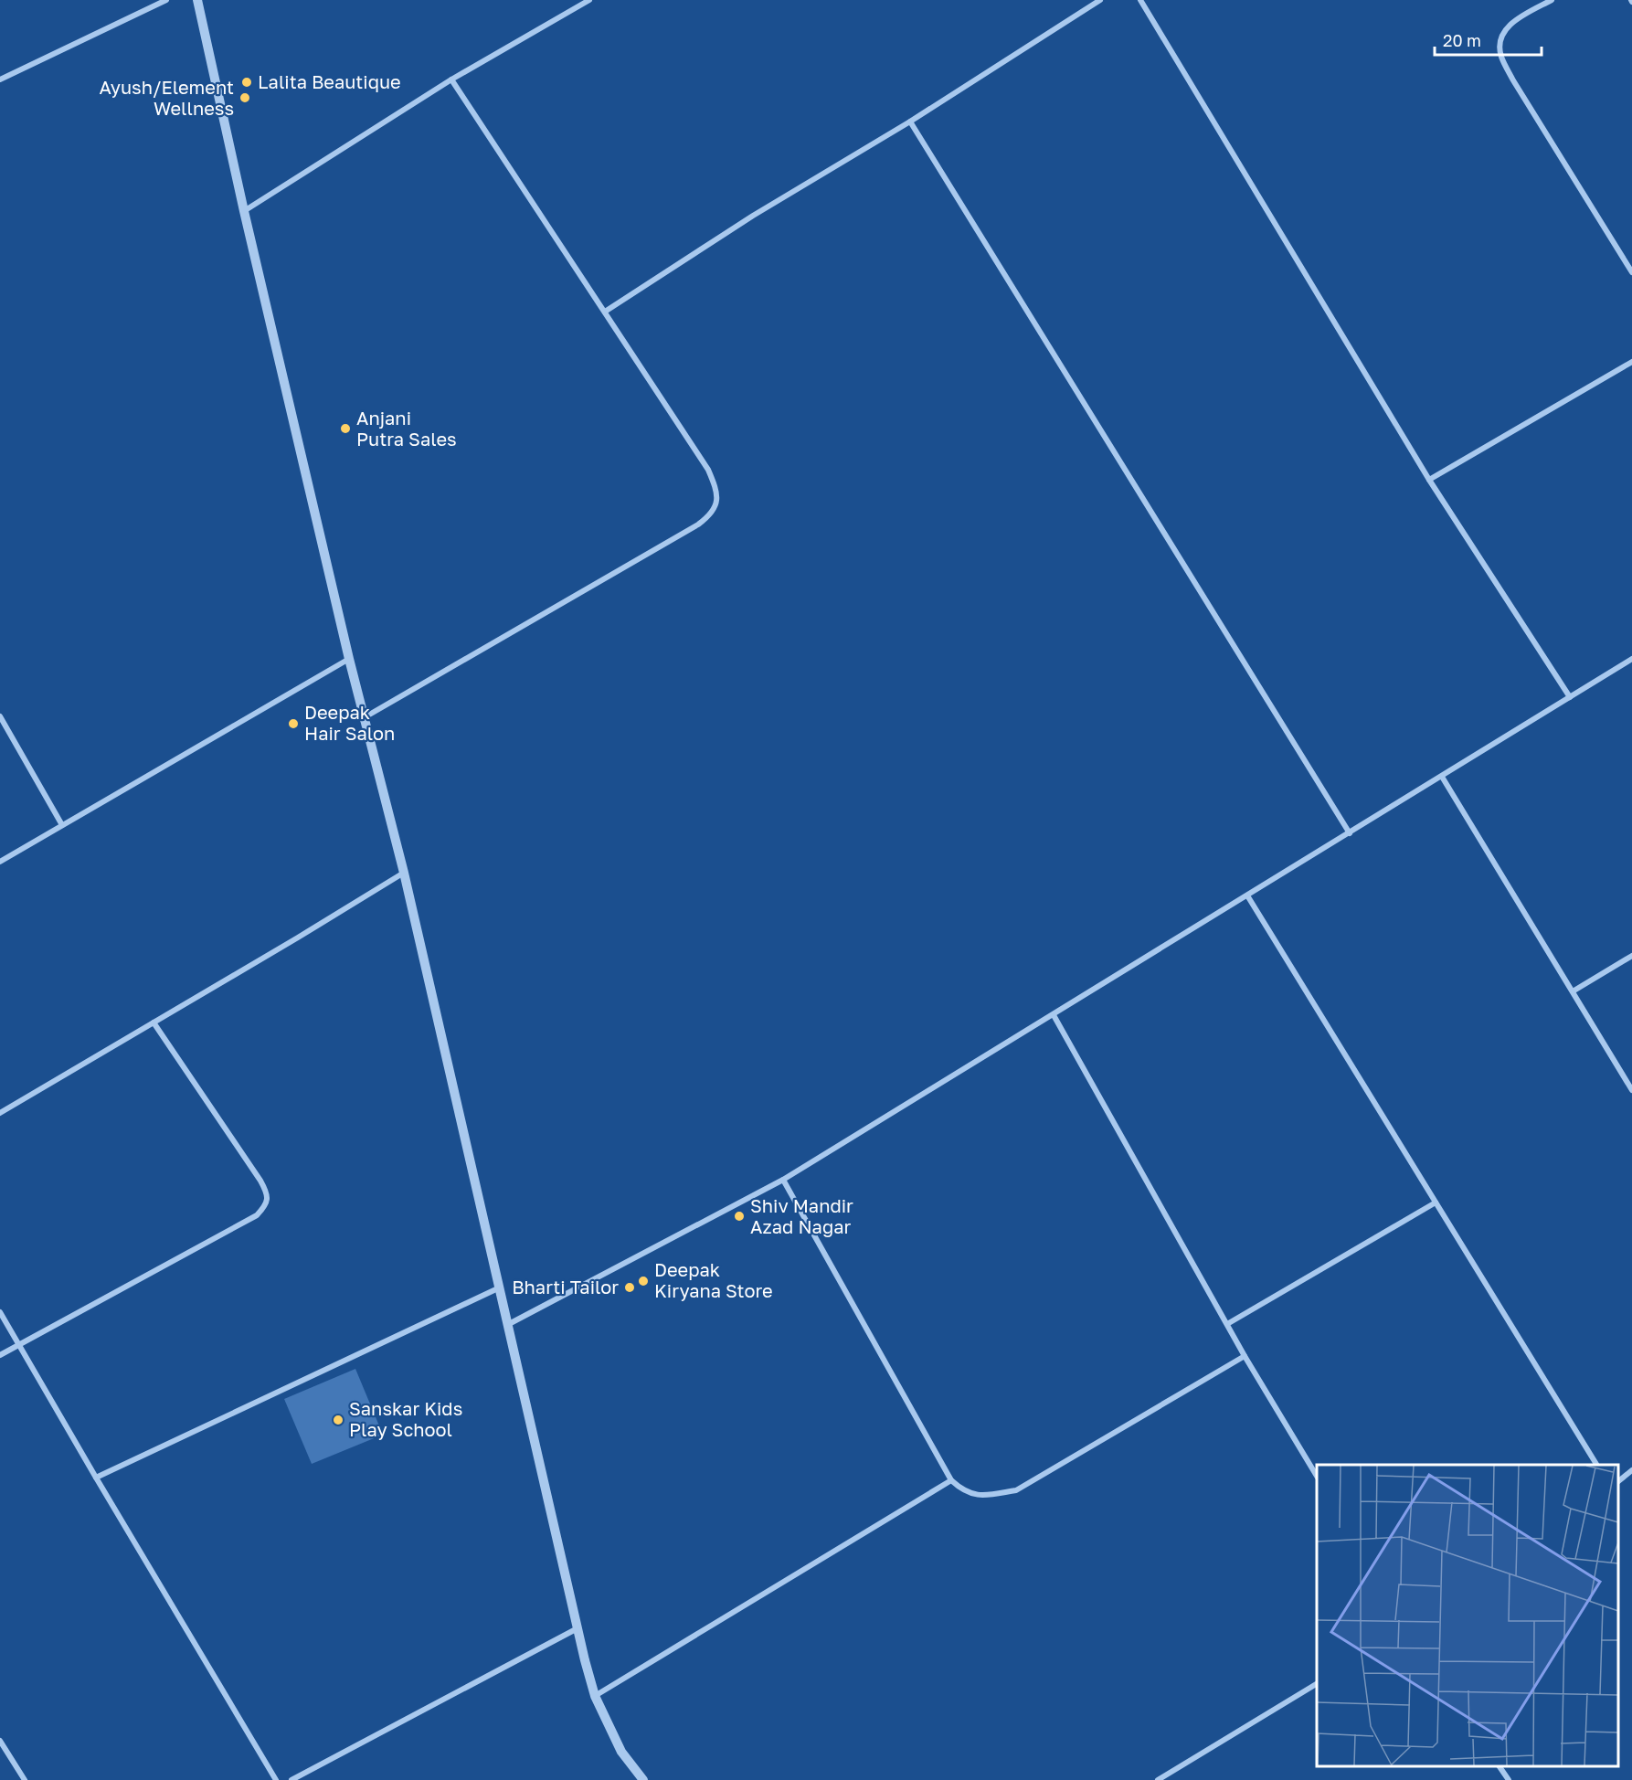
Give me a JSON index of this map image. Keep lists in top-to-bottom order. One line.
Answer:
{"places":["Lalita Beautique","Ayush/Element Wellness","Anjani Putra Sales","Deepak Hair Salon","Shiv Mandir Azad Nagar","Deepak Kiryana Store","Bharti Tailor","Sanskar Kids Play School"],"scale_bar":"20 m"}
